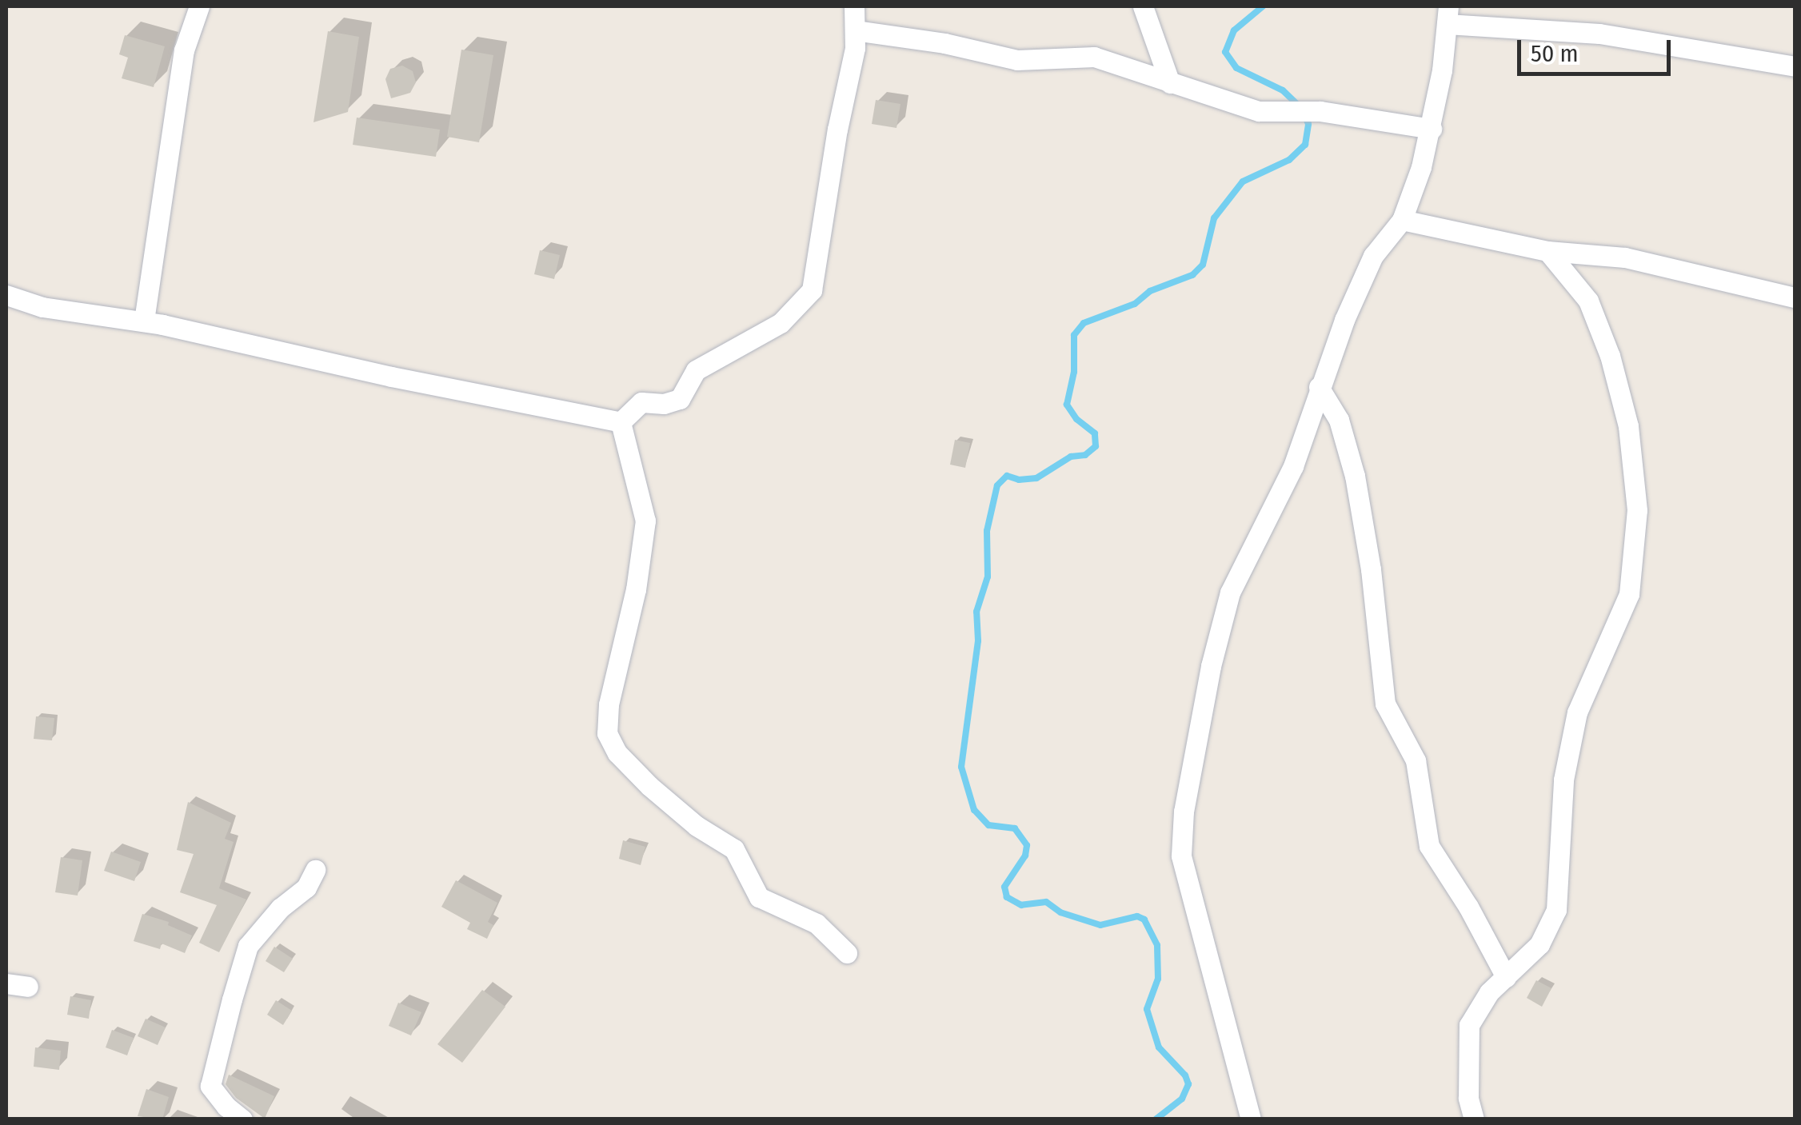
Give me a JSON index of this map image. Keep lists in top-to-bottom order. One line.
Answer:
{"scale_bar":"50 m"}
